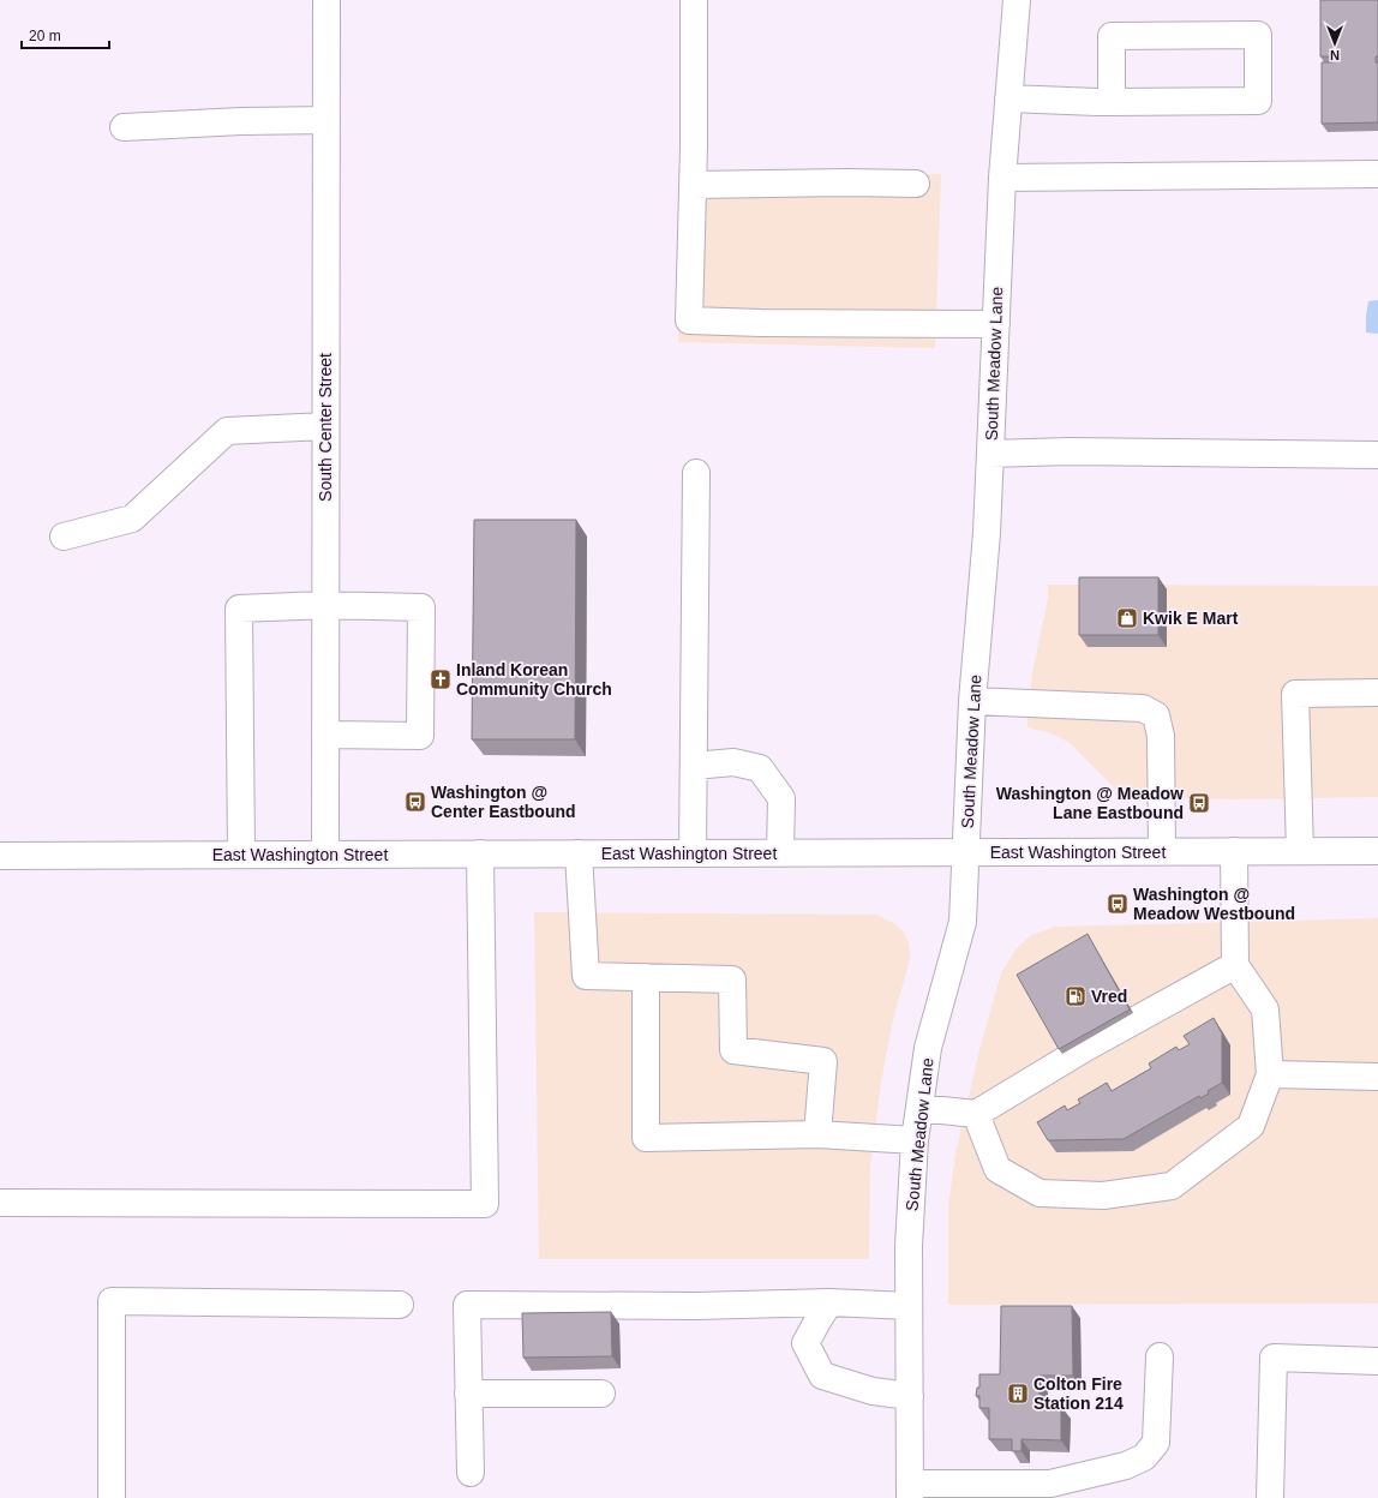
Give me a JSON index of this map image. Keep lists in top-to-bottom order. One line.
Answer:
{"streets":{"street":["South Meadow Lane","South Center Street","East Washington Street"]},"crossings":[["South Meadow Lane","East Washington Street"],["South Center Street","East Washington Street"]],"places":{"shop":["Kwik E Mart"],"church":["Inland Korean Community Church"],"bus stop":["Washington @ Center Eastbound","Washington @ Meadow Lane Eastbound","Washington @ Meadow Westbound"],"fuel station":["Vred"],"building":["Colton Fire Station 214"]},"scale_bar":"20 m","north":"bottom"}
